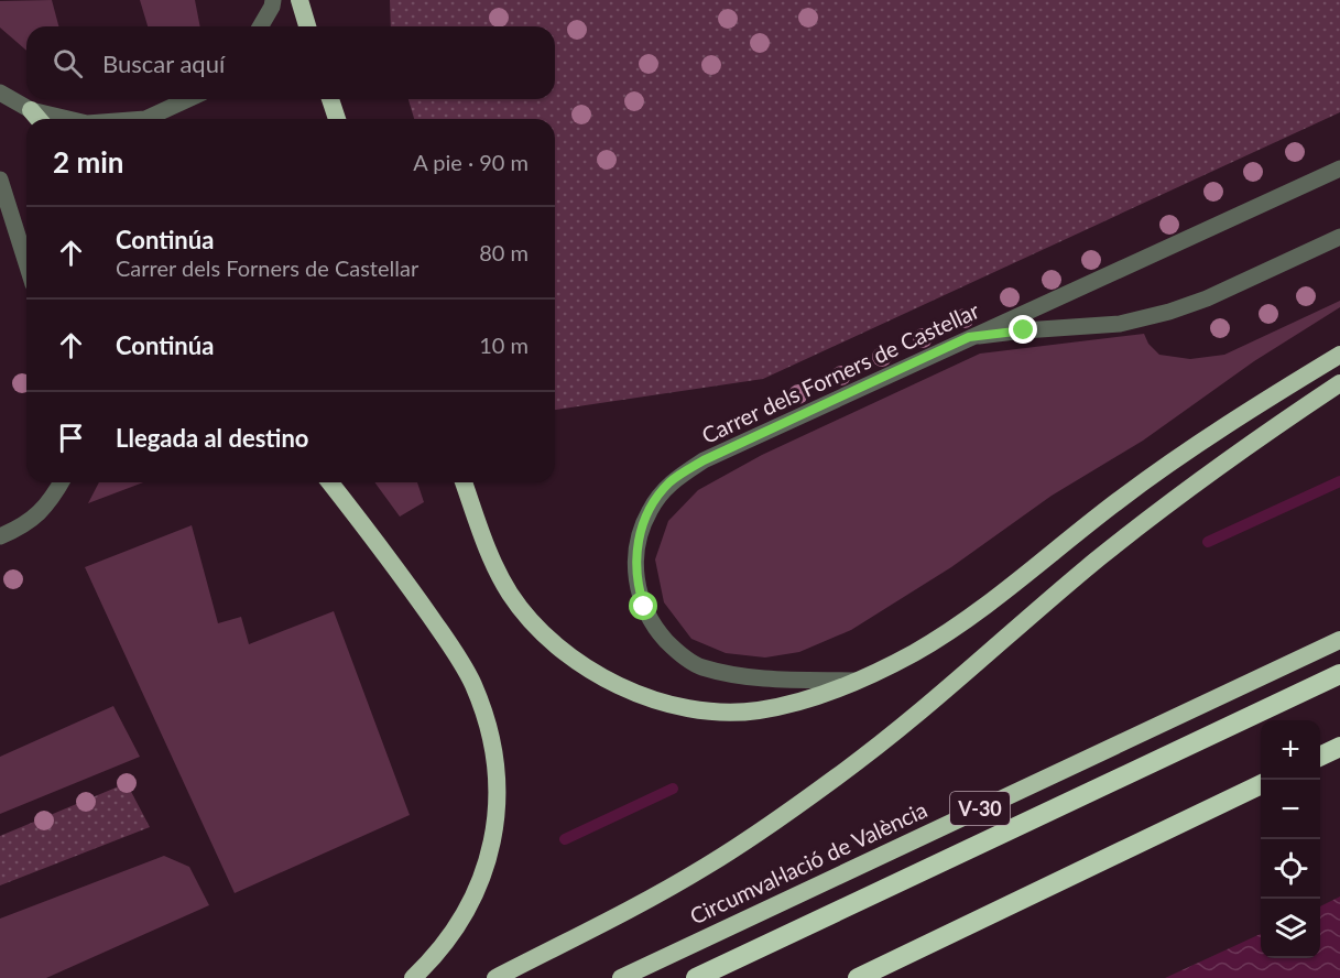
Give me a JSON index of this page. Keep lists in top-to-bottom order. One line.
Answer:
{"streets":{"highway":["V-30","Circumval·lació de València"],"street":["Carrer dels Forners de Castellar"]},"page":{"search":"Buscar aquí","heading":["2 min","A pie · 90 m"],"list":[["Continúa","Carrer dels Forners de Castellar","80 m"],["Continúa","10 m"],"Llegada al destino"],"map_buttons":["+","−"]}}
